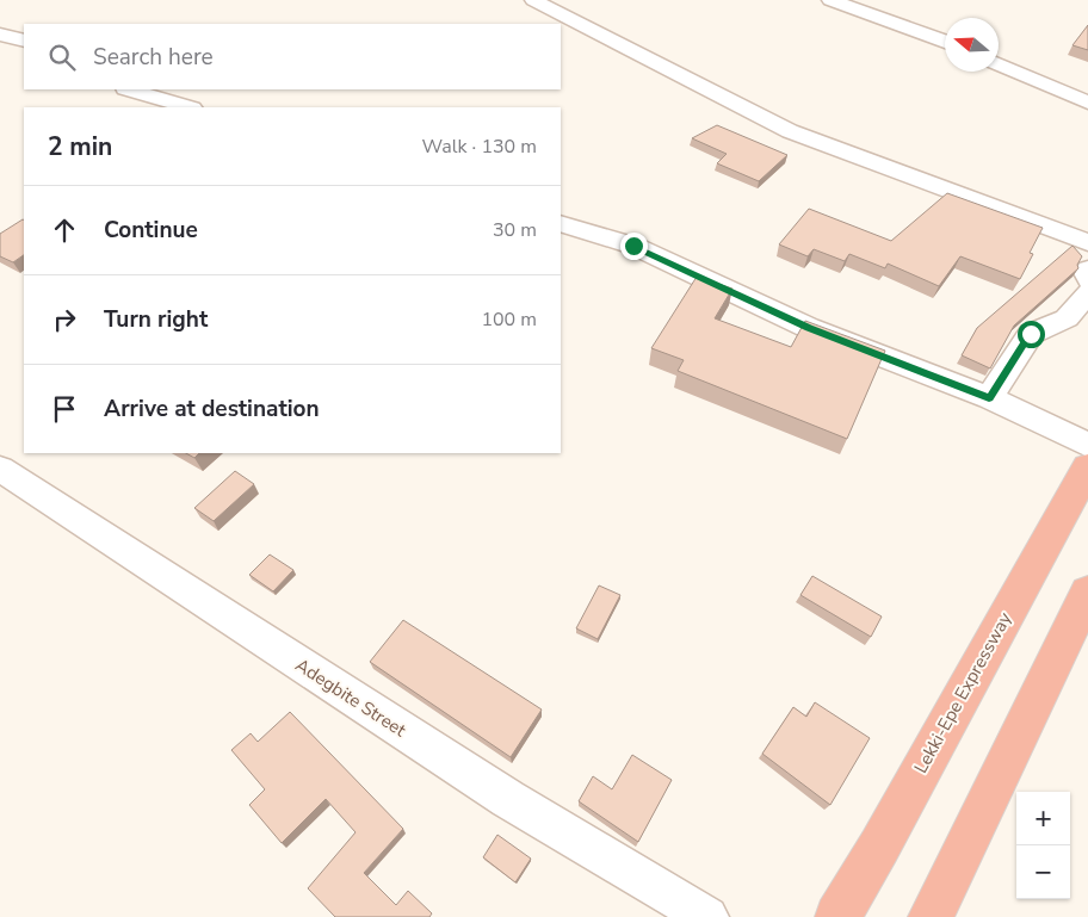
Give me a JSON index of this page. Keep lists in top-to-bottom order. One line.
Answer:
{"streets":{"highway":["Lekki-Epe Expressway"],"street":["Adegbite Street"]},"north":"left","page":{"search":"Search here","heading":["2 min","Walk · 130 m"],"list":[["Continue","30 m"],["Turn right","100 m"],"Arrive at destination"],"map_buttons":["+","−"]}}
